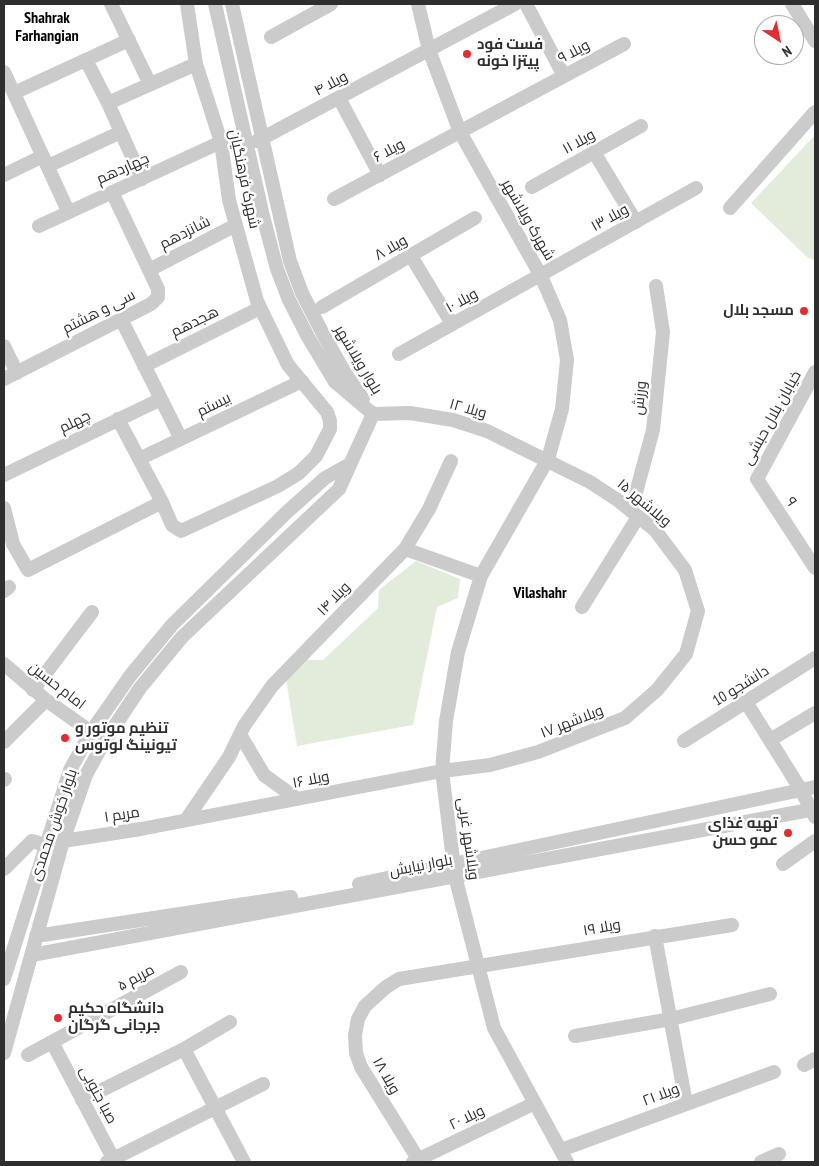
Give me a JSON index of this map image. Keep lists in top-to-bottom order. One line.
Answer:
{"streets":{"street":["۹ ویلا","۴ ویلا","۱۱ ویلا","۶ ویلا","چهاردهم","شهرک فرهنگیان","۱۳ ویلا","شهرک ویلاشهر","شانزدهم","ویلا ۸","۱۰ ویلا","سی و هشتم","هجدهم","بلوار ویلاشهر","ورزش","بیستم","ویلا ۱۲","خیابان بلال حبشی","چهلم","۹","ویلاشهر ۱۵","۱۴ ویلا","امام حسین","دانشجو 10","ویلاشهر ۱۷","۱۶ ویلا","۱ مریم","بلوار خوش محمدی","ویلاشهر غربی","بلوار نیایش","۱۹ ویلا","۵ مریم","ویلا ۱۸","صبا جنوبی","ویلا ۲۱","ویلا ۲۰"]},"crossings":[["۹ ویلا","۶ ویلا"],["۹ ویلا","شهرک ویلاشهر"],["۴ ویلا","شهرک ویلاشهر"],["۴ ویلا","بلوار ویلاشهر"],["۶ ویلا","شهرک ویلاشهر"],["چهاردهم","شهرک فرهنگیان"],["چهاردهم","سی و هشتم"],["شهرک فرهنگیان","شانزدهم"],["شهرک فرهنگیان","هجدهم"],["شهرک فرهنگیان","بیستم"],["۱۳ ویلا","شهرک ویلاشهر"],["۱۳ ویلا","۱۰ ویلا"],["شهرک ویلاشهر","۱۰ ویلا"],["شهرک ویلاشهر","ویلا ۱۲"],["شهرک ویلاشهر","ویلاشهر ۱۵"],["شهرک ویلاشهر","ویلاشهر غربی"],["شانزدهم","سی و هشتم"],["بلوار ویلاشهر","ویلا ۱۲"],["ورزش","ویلاشهر ۱۵"],["ویلا ۱۲","ویلاشهر ۱۵"],["ویلا ۱۲","ویلاشهر غربی"],["خیابان بلال حبشی","۹"],["ویلاشهر ۱۵","ویلاشهر ۱۷"],["ویلاشهر ۱۵","ویلاشهر غربی"],["۱۴ ویلا","۱۶ ویلا"],["۱۴ ویلا","۱ مریم"],["امام حسین","بلوار خوش محمدی"],["ویلاشهر ۱۷","۱۶ ویلا"],["ویلاشهر ۱۷","ویلاشهر غربی"],["۱۶ ویلا","۱ مریم"],["۱۶ ویلا","ویلاشهر غربی"],["۱ مریم","بلوار خوش محمدی"],["بلوار خوش محمدی","بلوار نیایش"],["ویلاشهر غربی","بلوار نیایش"],["ویلاشهر غربی","۱۹ ویلا"],["ویلاشهر غربی","ویلا ۱۸"],["ویلاشهر غربی","ویلا ۲۱"],["ویلاشهر غربی","ویلا ۲۰"],["۱۹ ویلا","ویلا ۱۸"],["۵ مریم","صبا جنوبی"],["ویلا ۱۸","ویلا ۲۰"]],"districts":["Shahrak Farhangian","Vilashahr"],"places":["فست فود پیتزا خونه","مسجد بلال","تنظیم موتور و تیونینگ لوتوس","تهیه غذای عمو حسن","دانشگاه حکیم جرجانی گرگان"],"north":"bottom right"}
